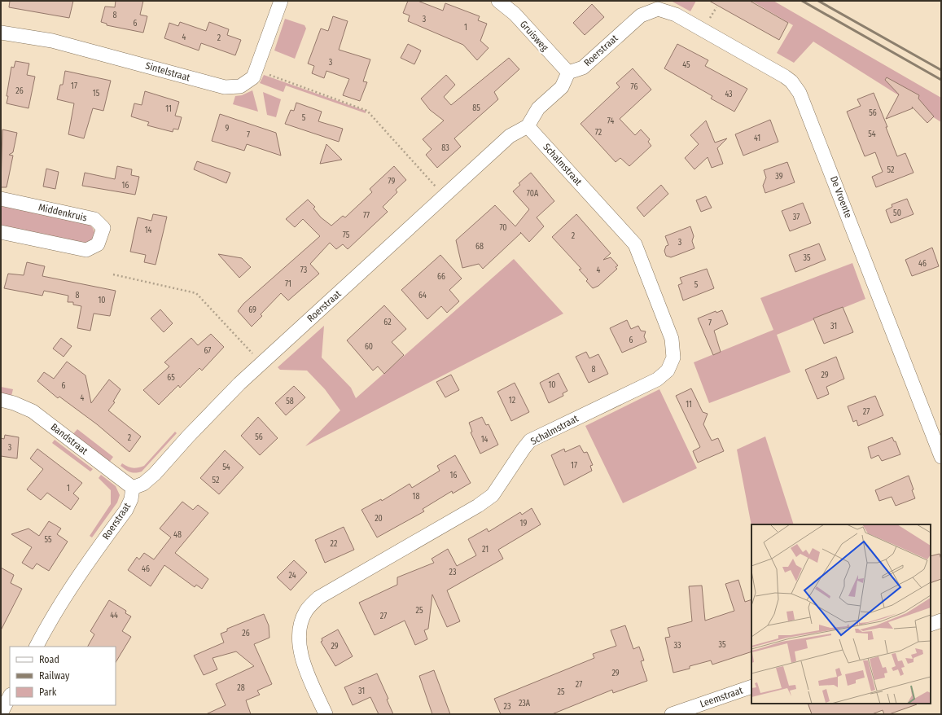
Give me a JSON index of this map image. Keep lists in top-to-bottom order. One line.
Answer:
{"streets":{"street":["Gruisweg","Roerstraat","Sintelstraat","Schalmstraat","De Vroente","Middenkruis","Bandstraat","Leemstraat"]},"crossings":[["Gruisweg","Roerstraat"],["Roerstraat","Schalmstraat"],["Roerstraat","De Vroente"],["Roerstraat","Bandstraat"]],"house_numbers":["8","3","6","1","4","2","3","45","17","76","26","15","43","85","11","56","5","74","9","72","54","7","41","83","52","39","79","16","70A","50","77","37","70","14","75","2","3","68","35","46","73","4","66","71","5","8","64","10","69","62","7","31","6","60","67","8","29","65","10","6","4","12","58","11","27","56","2","14","3","17","54","16","52","1","18","20","19","48","55","22","21","46","23","24","25","44","27","26","35","33","29","29","27","28","31","25","23A","23"],"legend":["Road","Railway","Park"]}
